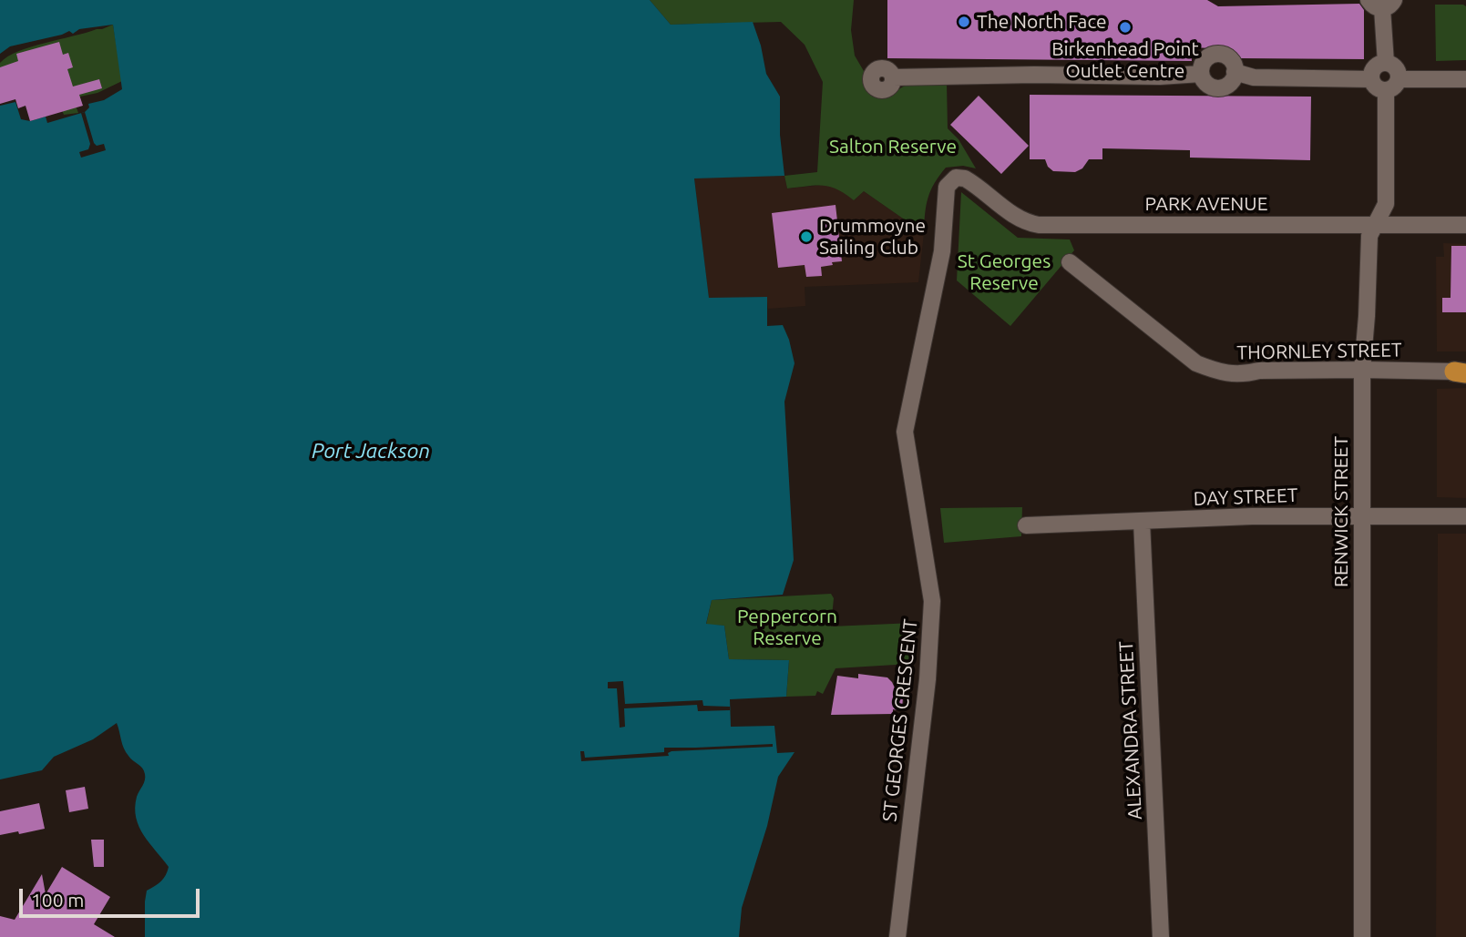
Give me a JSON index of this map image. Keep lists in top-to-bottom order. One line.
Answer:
{"streets":{"street":["PARK AVENUE","THORNLEY STREET","DAY STREET","RENWICK STREET","ST GEORGES CRESCENT","ALEXANDRA STREET"]},"crossings":[["PARK AVENUE","RENWICK STREET"],["PARK AVENUE","ST GEORGES CRESCENT"],["THORNLEY STREET","RENWICK STREET"],["DAY STREET","RENWICK STREET"],["DAY STREET","ALEXANDRA STREET"]],"water":["Port Jackson"],"parks":["Salton Reserve","St Georges Reserve","Peppercorn Reserve"],"places":["The North Face","Birkenhead Point Outlet Centre","Drummoyne Sailing Club"],"scale_bar":"100 m"}
